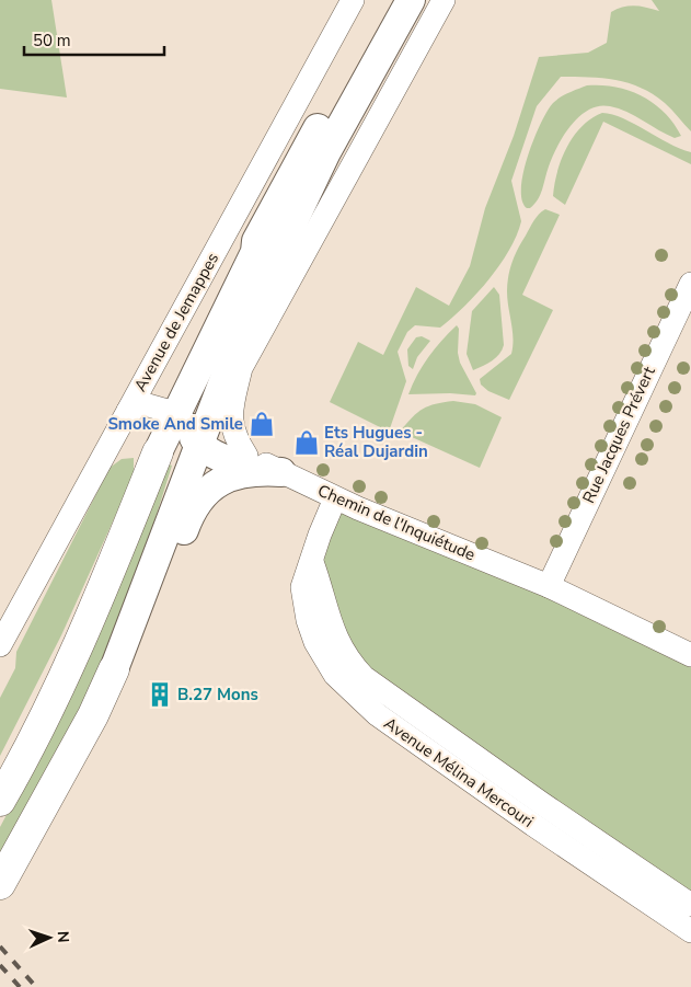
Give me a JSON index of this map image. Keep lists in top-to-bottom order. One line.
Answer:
{"streets":{"street":["Avenue de Jemappes","Rue Jacques Prévert","Chemin de l'Inquiétude","Avenue Mélina Mercouri"]},"crossings":[["Rue Jacques Prévert","Chemin de l'Inquiétude"],["Chemin de l'Inquiétude","Avenue Mélina Mercouri"]],"places":{"shop":["Smoke And Smile","Ets Hugues - Réal Dujardin"],"building":["B.27 Mons"]},"scale_bar":"50 m","north":"right"}
